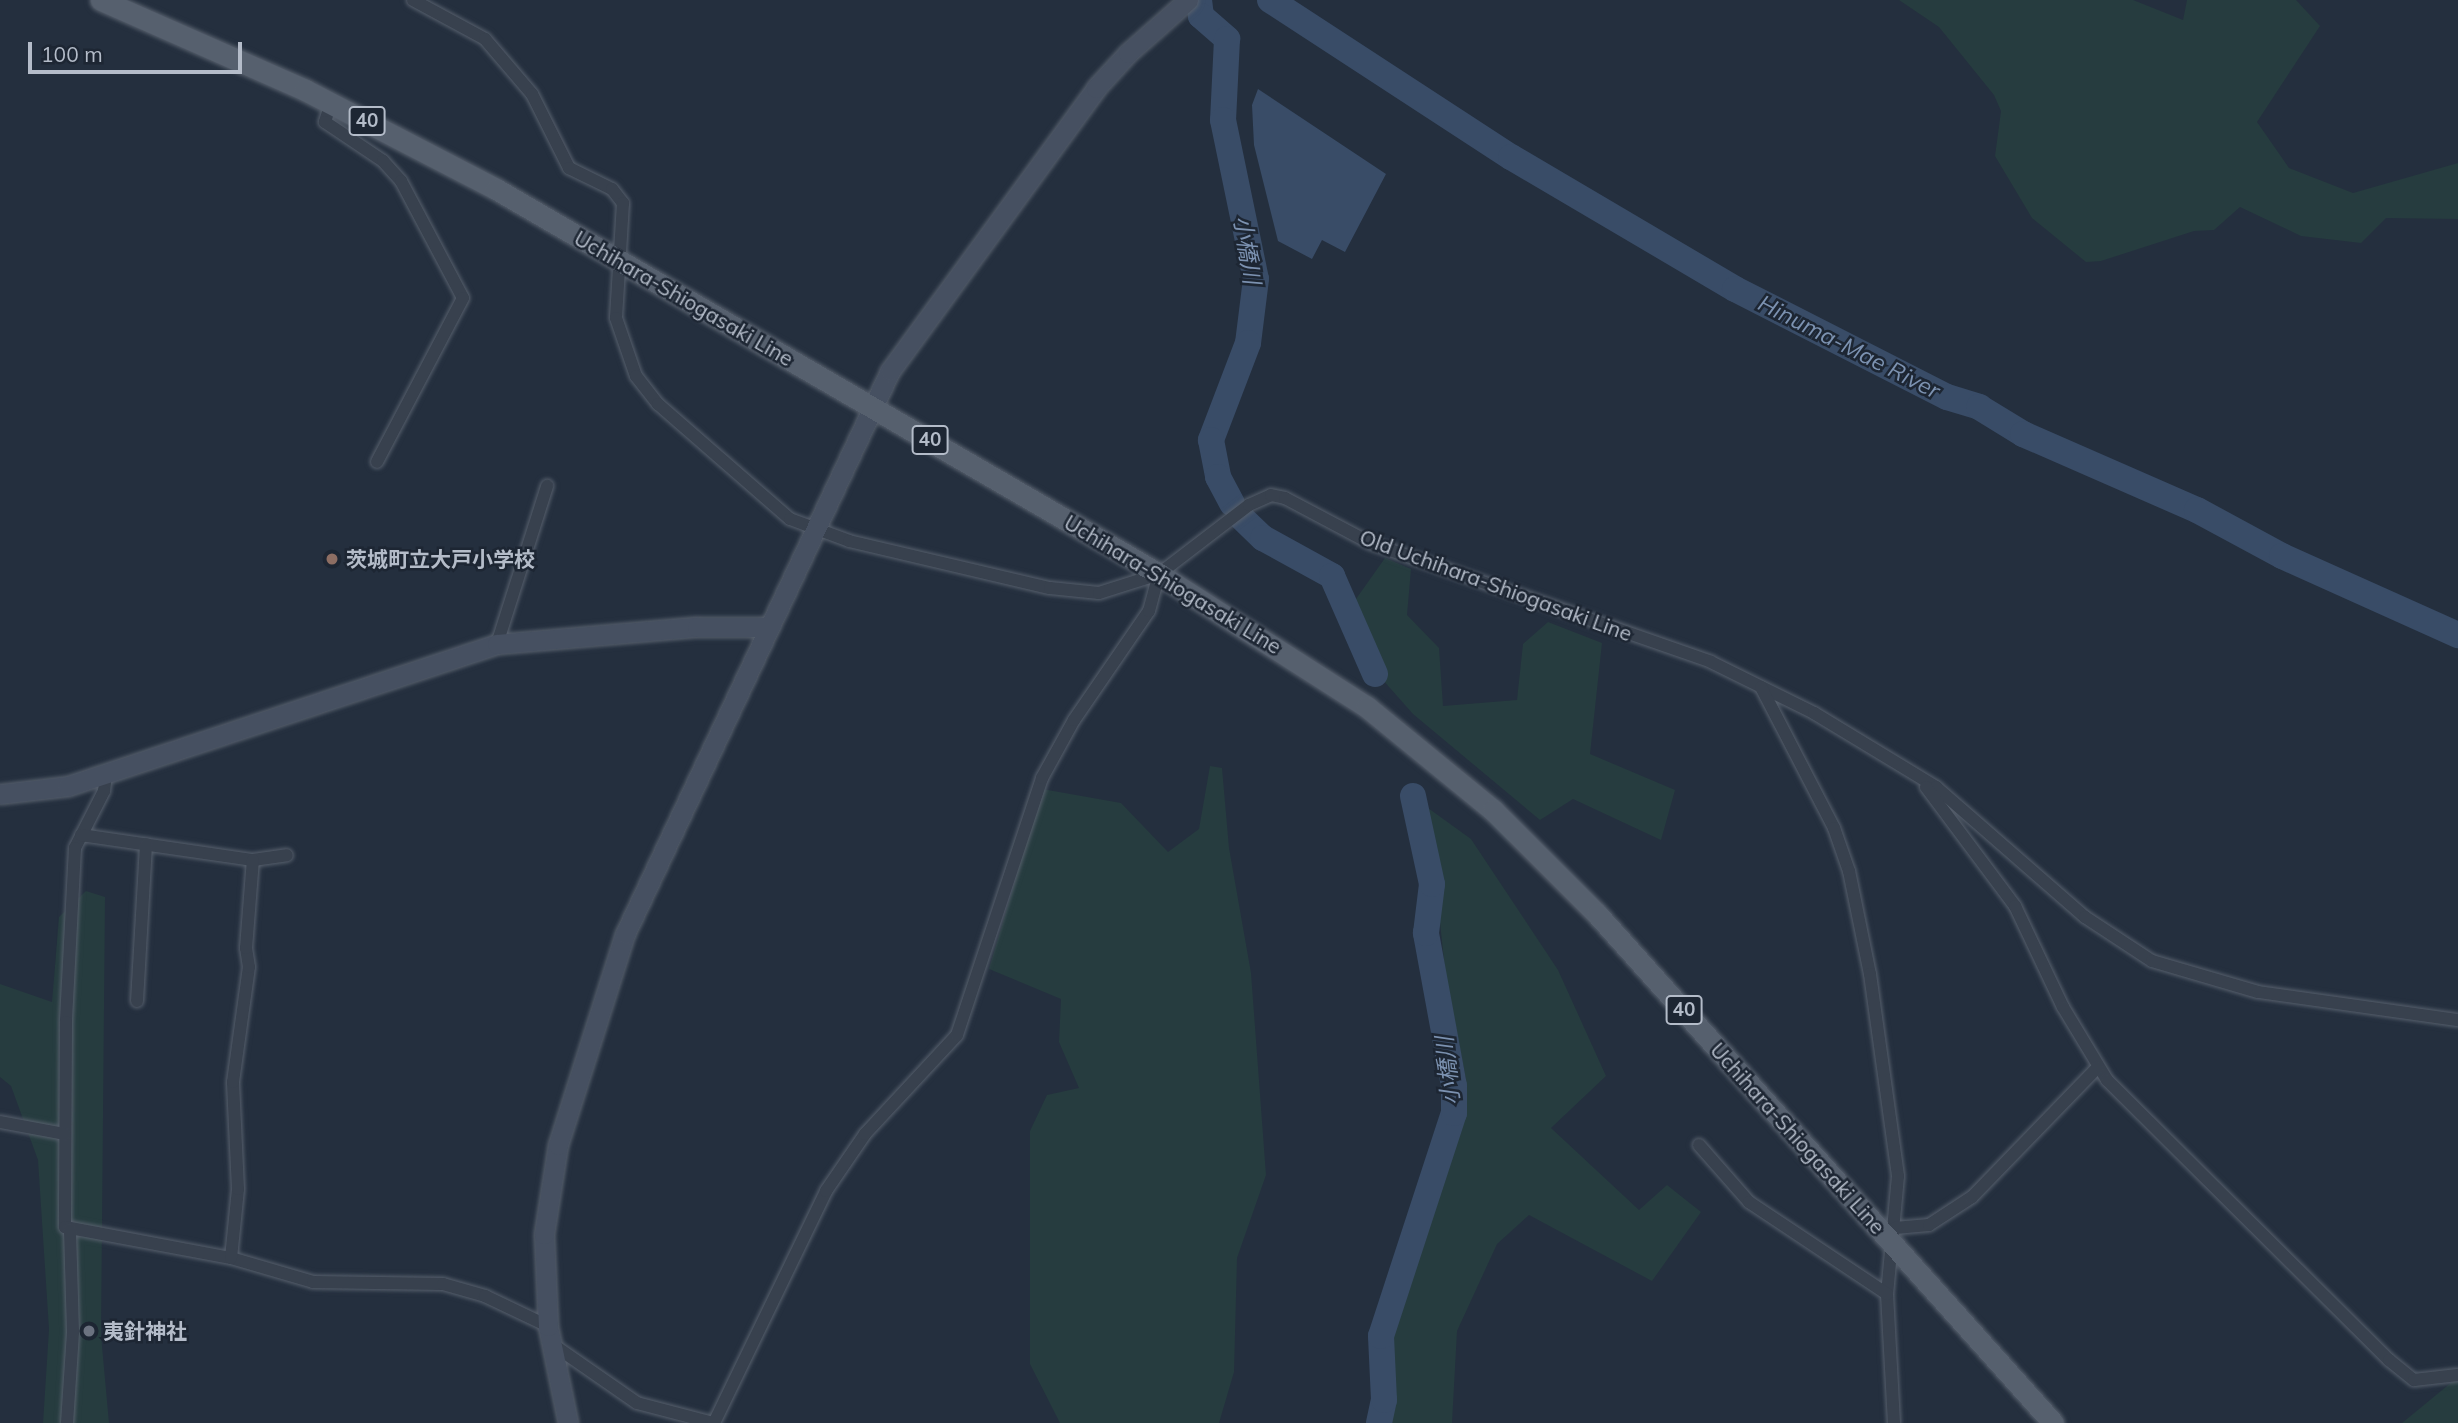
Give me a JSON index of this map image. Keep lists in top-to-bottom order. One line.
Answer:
{"streets":{"main road":["40","Uchihara-Shiogasaki Line"],"street":["Old Uchihara-Shiogasaki Line"]},"crossings":[["Uchihara-Shiogasaki Line","Old Uchihara-Shiogasaki Line"]],"water":["小橋川","Hinuma-Mae River"],"places":["茨城町立大戸小学校","夷針神社"],"scale_bar":"100 m"}
